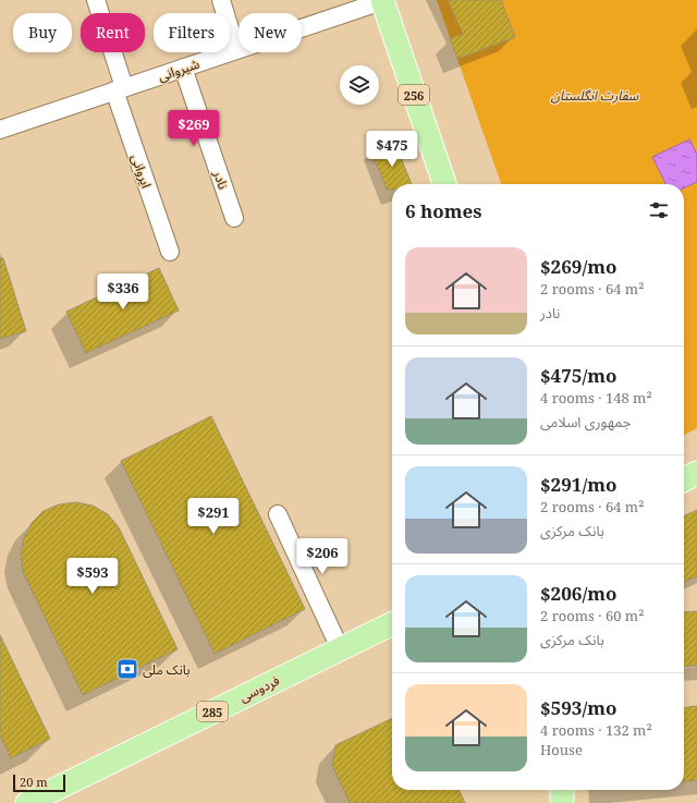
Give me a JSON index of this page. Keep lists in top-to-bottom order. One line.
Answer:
{"streets":{"main road":["256","فردوسی","285"],"street":["شیروانی","ایروانی","نادر"]},"crossings":[["شیروانی","256"],["شیروانی","ایروانی"],["شیروانی","نادر"]],"parks":["سفارت انگلستان"],"places":{"bank":["بانک ملی"]},"scale_bar":"20 m","page":{"chip":["Buy","Rent","Filters","New"],"price":["$269","$475","$336","$291","$206","$593"],"heading":"6 homes","list":[{"name":"$269/mo","note":"2 rooms · 64 m² · نادر"},{"name":"$475/mo","note":"4 rooms · 148 m² · جمهوری اسلامی"},{"name":"$291/mo","note":"2 rooms · 64 m² · بانک مرکزی"},{"name":"$206/mo","note":"2 rooms · 60 m² · بانک مرکزی"},{"name":"$593/mo","note":"4 rooms · 132 m² · House"}],"scale":"20 m"}}
